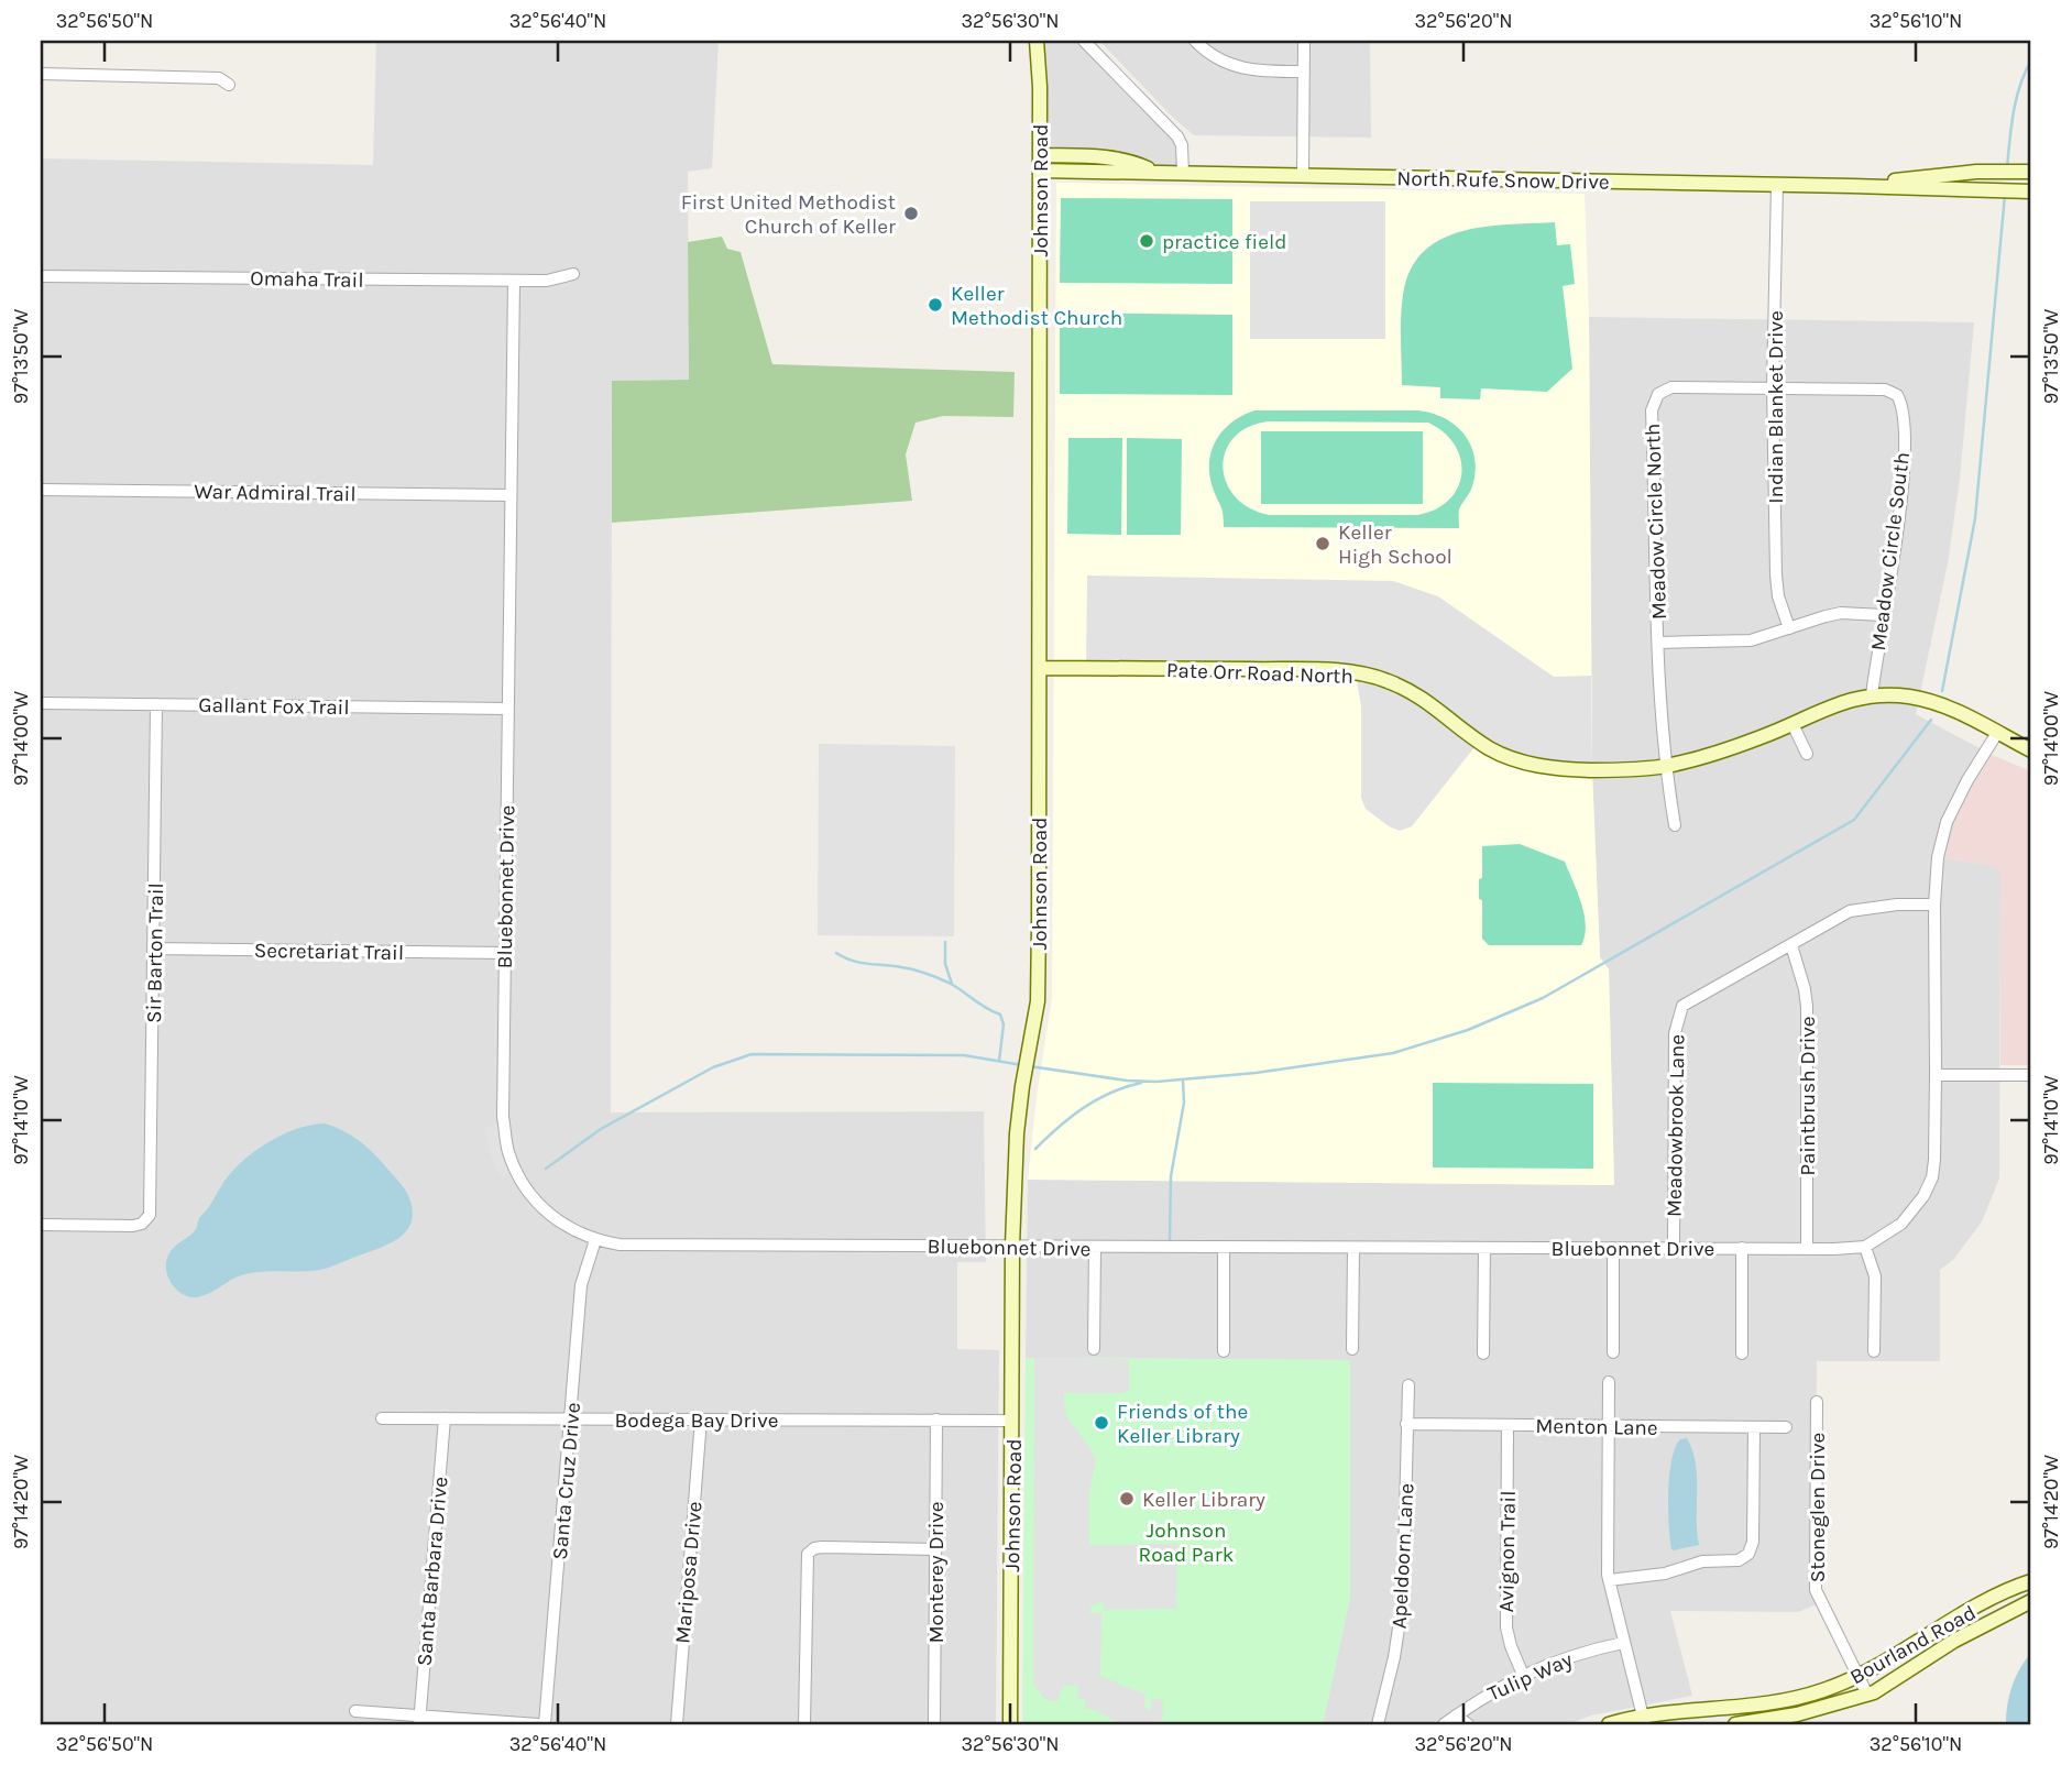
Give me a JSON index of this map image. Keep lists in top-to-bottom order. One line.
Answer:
{"streets":{"main road":["North Rufe Snow Drive","Johnson Road","Pate Orr Road North","Bourland Road"],"street":["Omaha Trail","Indian Blanket Drive","War Admiral Trail","Meadow Circle North","Meadow Circle South","Gallant Fox Trail","Bluebonnet Drive","Secretariat Trail","Sir Barton Trail","Paintbrush Drive","Meadowbrook Lane","Bodega Bay Drive","Menton Lane","Santa Cruz Drive","Stoneglen Drive","Avignon Trail","Apeldoorn Lane","Santa Barbara Drive","Mariposa Drive","Monterey Drive","Tulip Way"]},"crossings":[["North Rufe Snow Drive","Johnson Road"],["North Rufe Snow Drive","Indian Blanket Drive"],["Johnson Road","Pate Orr Road North"],["Johnson Road","Bluebonnet Drive"],["Johnson Road","Bodega Bay Drive"],["Omaha Trail","Bluebonnet Drive"],["Indian Blanket Drive","Meadow Circle North"],["Indian Blanket Drive","Meadow Circle South"],["War Admiral Trail","Bluebonnet Drive"],["Meadow Circle North","Meadow Circle South"],["Meadow Circle North","Pate Orr Road North"],["Meadow Circle South","Pate Orr Road North"],["Gallant Fox Trail","Bluebonnet Drive"],["Gallant Fox Trail","Sir Barton Trail"],["Bluebonnet Drive","Secretariat Trail"],["Bluebonnet Drive","Paintbrush Drive"],["Bluebonnet Drive","Meadowbrook Lane"],["Bluebonnet Drive","Santa Cruz Drive"],["Secretariat Trail","Sir Barton Trail"],["Paintbrush Drive","Meadowbrook Lane"],["Bodega Bay Drive","Santa Cruz Drive"],["Bodega Bay Drive","Santa Barbara Drive"],["Bodega Bay Drive","Mariposa Drive"],["Bodega Bay Drive","Monterey Drive"],["Menton Lane","Avignon Trail"],["Menton Lane","Apeldoorn Lane"],["Stoneglen Drive","Bourland Road"],["Avignon Trail","Tulip Way"]],"parks":["Johnson Road Park"],"places":["First United Methodist Church of Keller","practice field","Keller Methodist Church","Keller High School","Friends of the Keller Library","Keller Library"],"coordinates":["32°56'50\"N","32°56'40\"N","32°56'30\"N","32°56'20\"N","32°56'10\"N","97°13'50\"W","97°14'00\"W","97°14'10\"W","97°14'20\"W"]}
